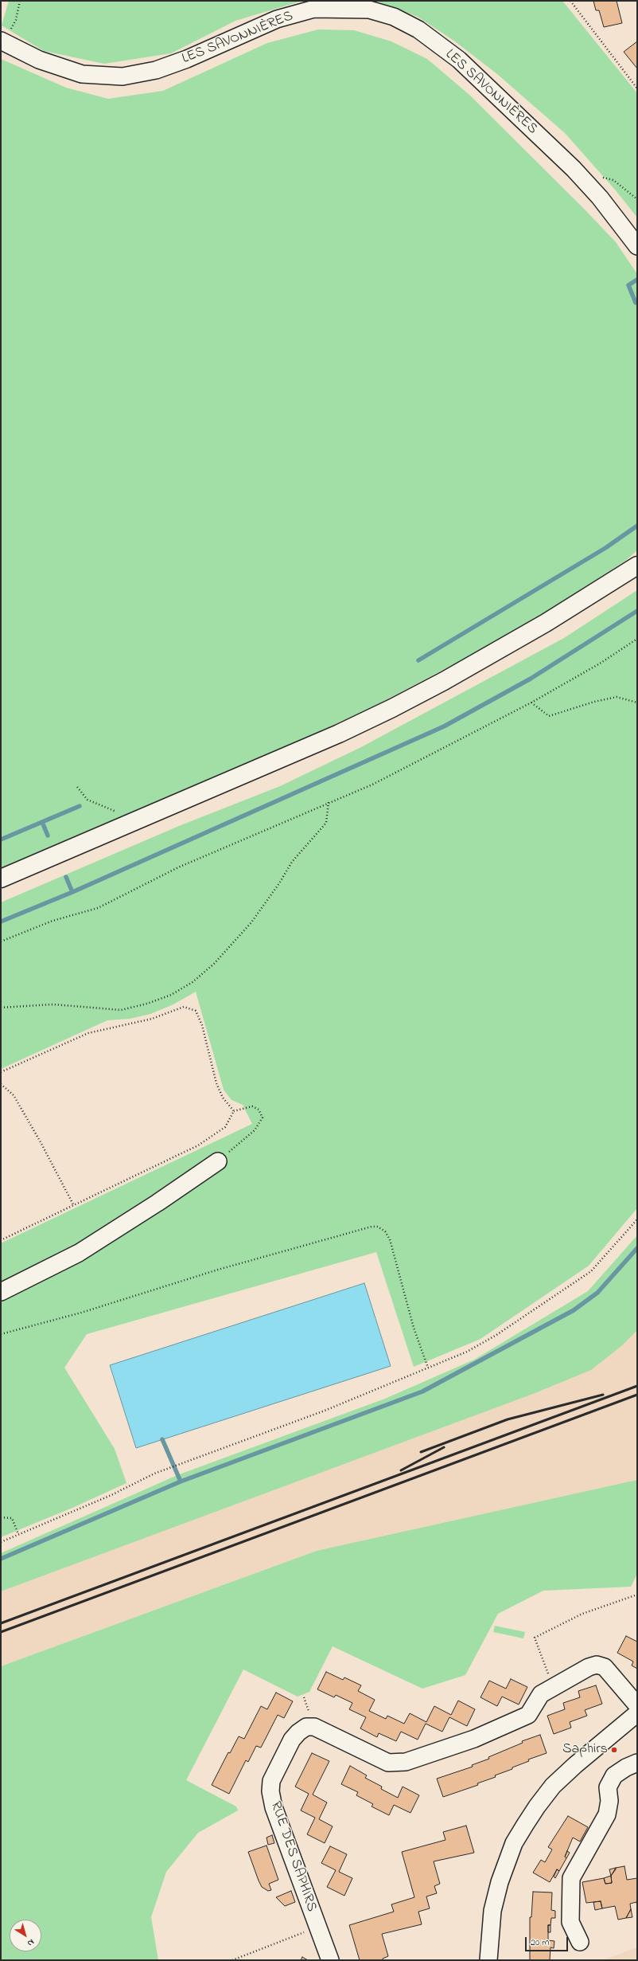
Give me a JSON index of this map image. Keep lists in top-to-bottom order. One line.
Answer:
{"streets":{"street":["LES SAVONNIÈRES","RUE DES SAPHIRS"]},"places":["Saphirs"],"scale_bar":"20 m","north":"bottom right"}
